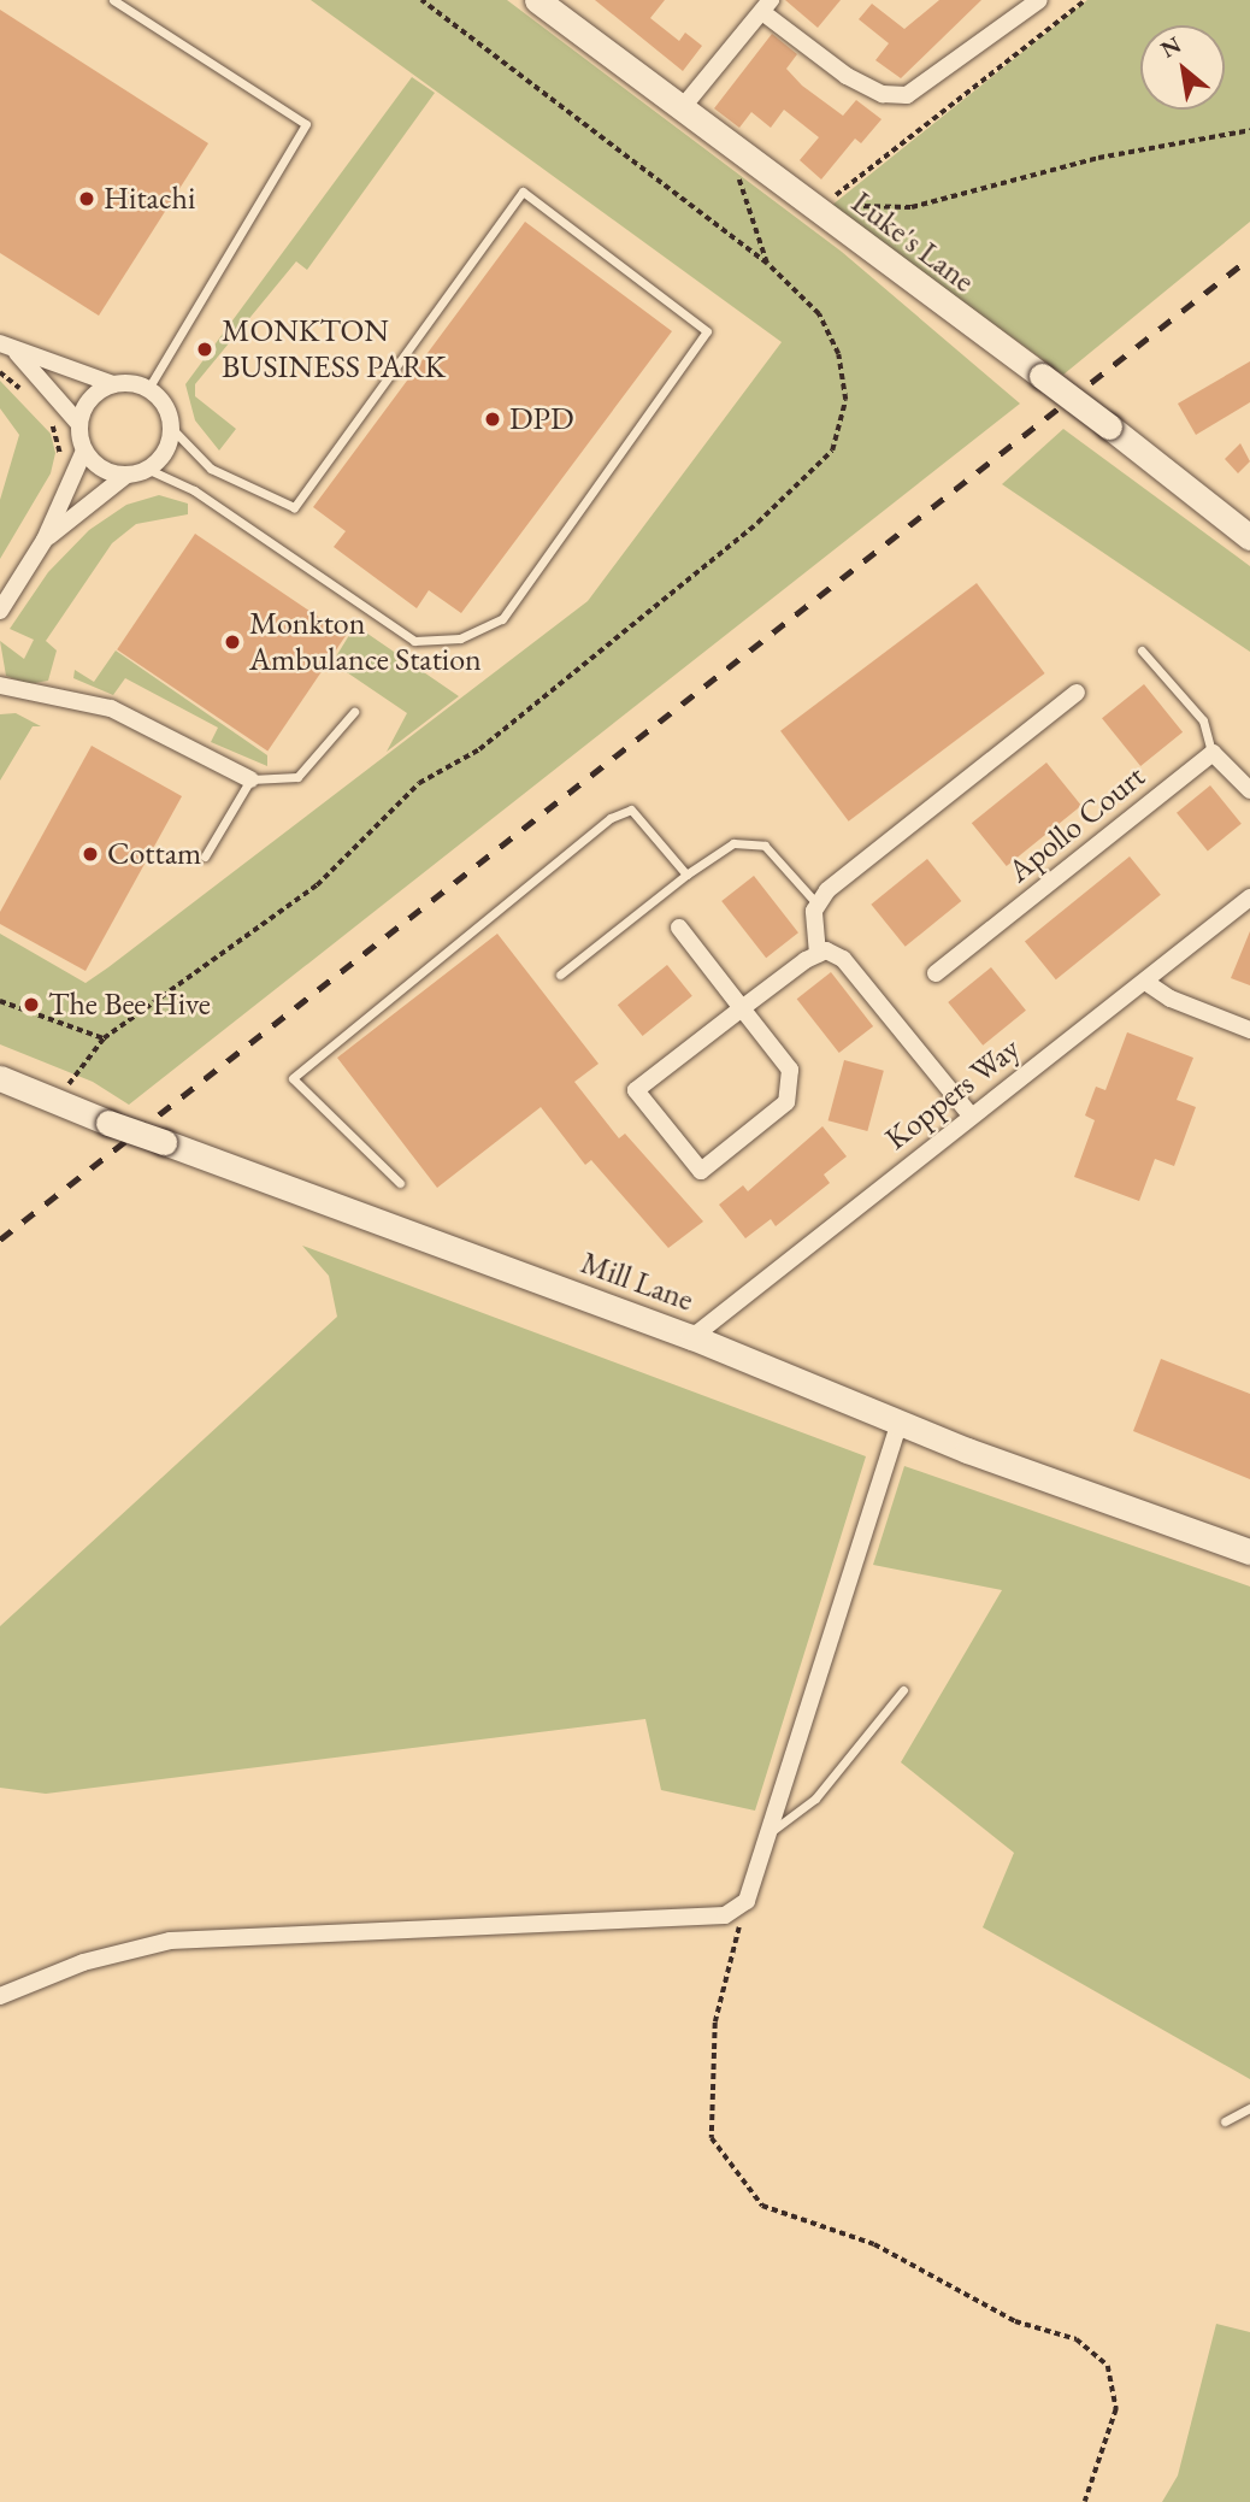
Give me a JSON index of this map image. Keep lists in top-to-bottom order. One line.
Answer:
{"streets":{"main road":["Luke's Lane","Mill Lane"],"street":["Apollo Court","Koppers Way"]},"crossings":[["Koppers Way","Mill Lane"]],"places":["Hitachi","MONKTON BUSINESS PARK","DPD","Monkton Ambulance Station","Cottam","The Bee Hive"],"north":"top left"}
